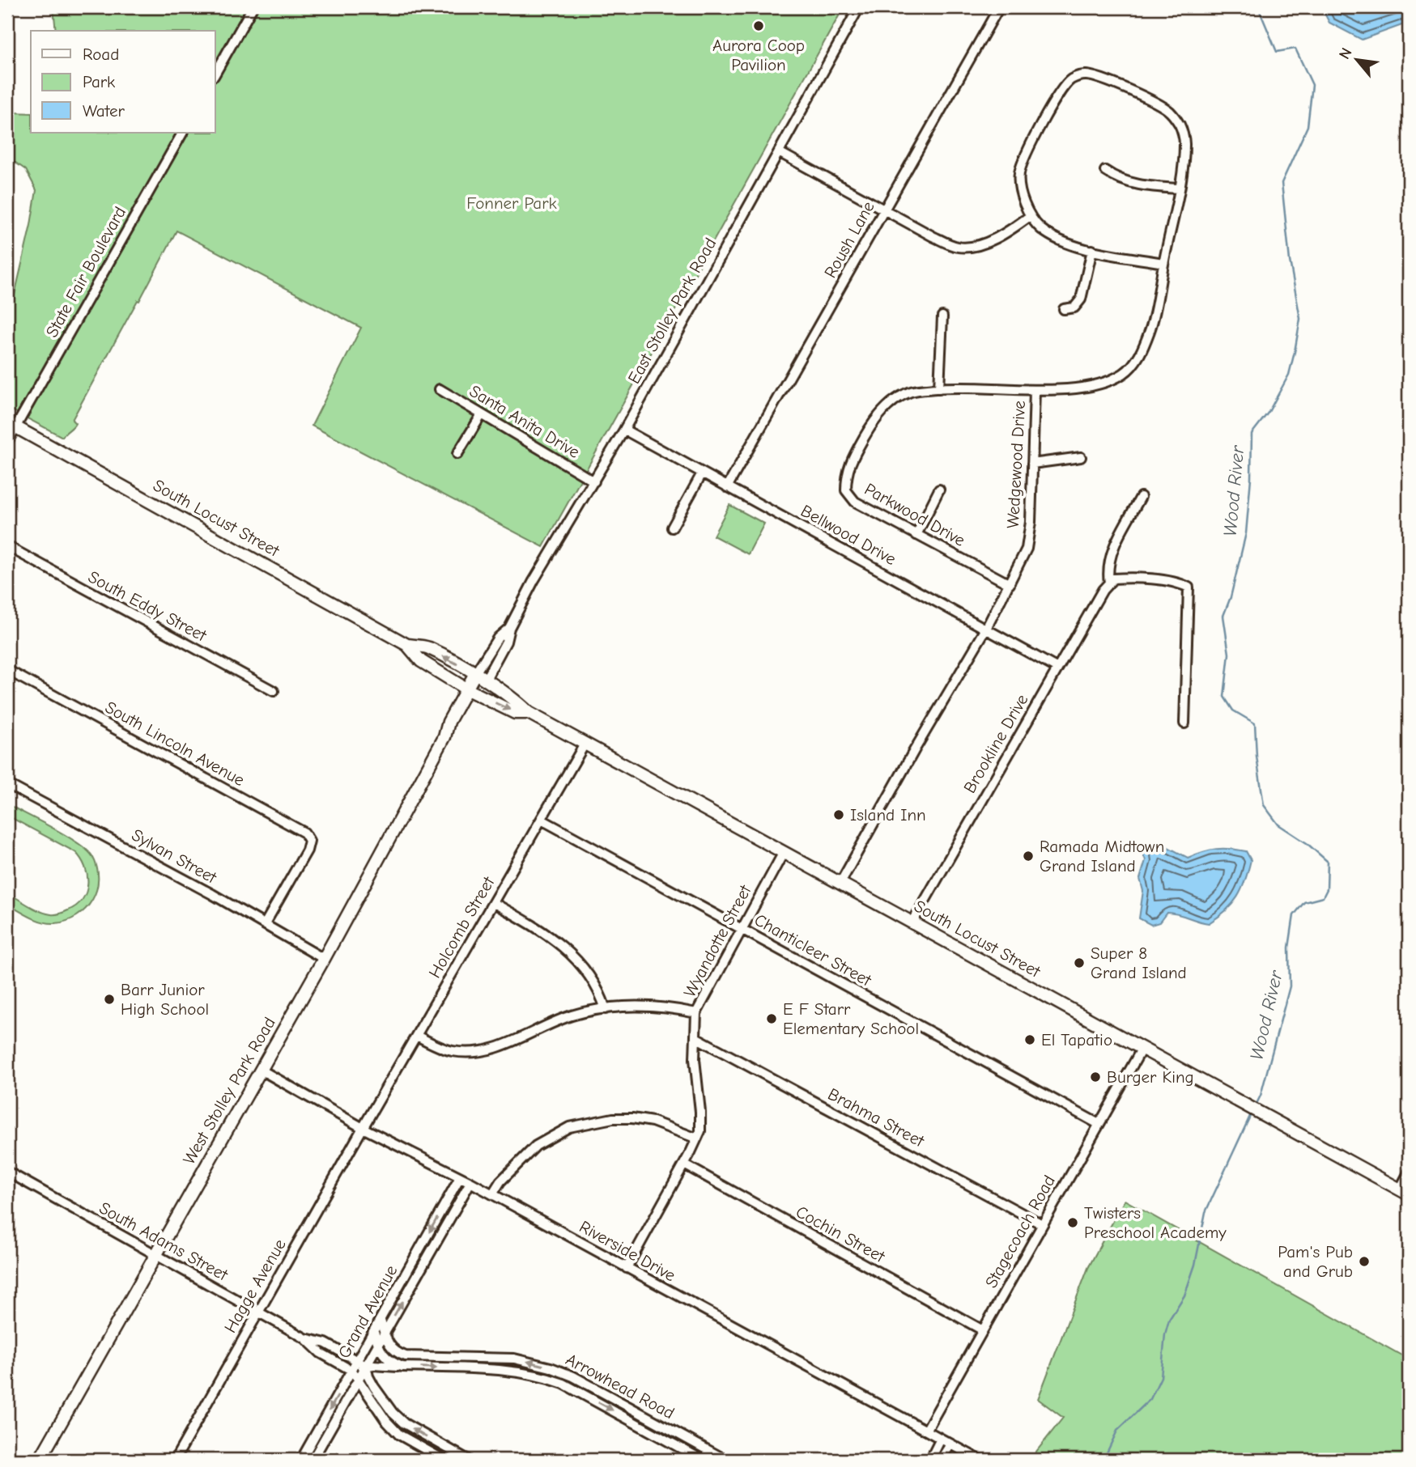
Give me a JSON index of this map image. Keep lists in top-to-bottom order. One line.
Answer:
{"streets":{"main road":["South Locust Street","West Stolley Park Road"],"street":["Roush Lane","State Fair Boulevard","East Stolley Park Road","Santa Anita Drive","Wedgewood Drive","Parkwood Drive","Bellwood Drive","South Eddy Street","South Lincoln Avenue","Brookline Drive","Sylvan Street","Holcomb Street","Wyandotte Street","Chanticleer Street","Brahma Street","Stagecoach Road","Cochin Street","South Adams Street","Riverside Drive","Hagge Avenue","Grand Avenue","Arrowhead Road"]},"crossings":[["Roush Lane","Bellwood Drive"],["State Fair Boulevard","South Locust Street"],["East Stolley Park Road","Santa Anita Drive"],["East Stolley Park Road","South Locust Street"],["East Stolley Park Road","Bellwood Drive"],["East Stolley Park Road","West Stolley Park Road"],["Wedgewood Drive","Parkwood Drive"],["Wedgewood Drive","South Locust Street"],["Wedgewood Drive","Bellwood Drive"],["South Locust Street","Brookline Drive"],["South Locust Street","Holcomb Street"],["South Locust Street","Wyandotte Street"],["South Locust Street","West Stolley Park Road"],["South Locust Street","Stagecoach Road"],["Bellwood Drive","Brookline Drive"],["South Lincoln Avenue","Sylvan Street"],["Sylvan Street","West Stolley Park Road"],["Holcomb Street","Chanticleer Street"],["Holcomb Street","Riverside Drive"],["Holcomb Street","Hagge Avenue"],["Wyandotte Street","Chanticleer Street"],["Wyandotte Street","Brahma Street"],["Wyandotte Street","Cochin Street"],["Wyandotte Street","Riverside Drive"],["Chanticleer Street","Stagecoach Road"],["West Stolley Park Road","South Adams Street"],["West Stolley Park Road","Riverside Drive"],["Brahma Street","Stagecoach Road"],["Stagecoach Road","Cochin Street"],["Stagecoach Road","Riverside Drive"],["South Adams Street","Hagge Avenue"],["Riverside Drive","Hagge Avenue"],["Riverside Drive","Grand Avenue"],["Grand Avenue","Arrowhead Road"]],"water":["Wood River"],"parks":["Fonner Park"],"places":["Aurora Coop Pavilion","Island Inn","Ramada Midtown Grand Island","Super 8 Grand Island","Barr Junior High School","E F Starr Elementary School","El Tapatio","Burger King","Twisters Preschool Academy","Pam's Pub and Grub"],"legend":["Road","Park","Water"],"north":"top left"}
